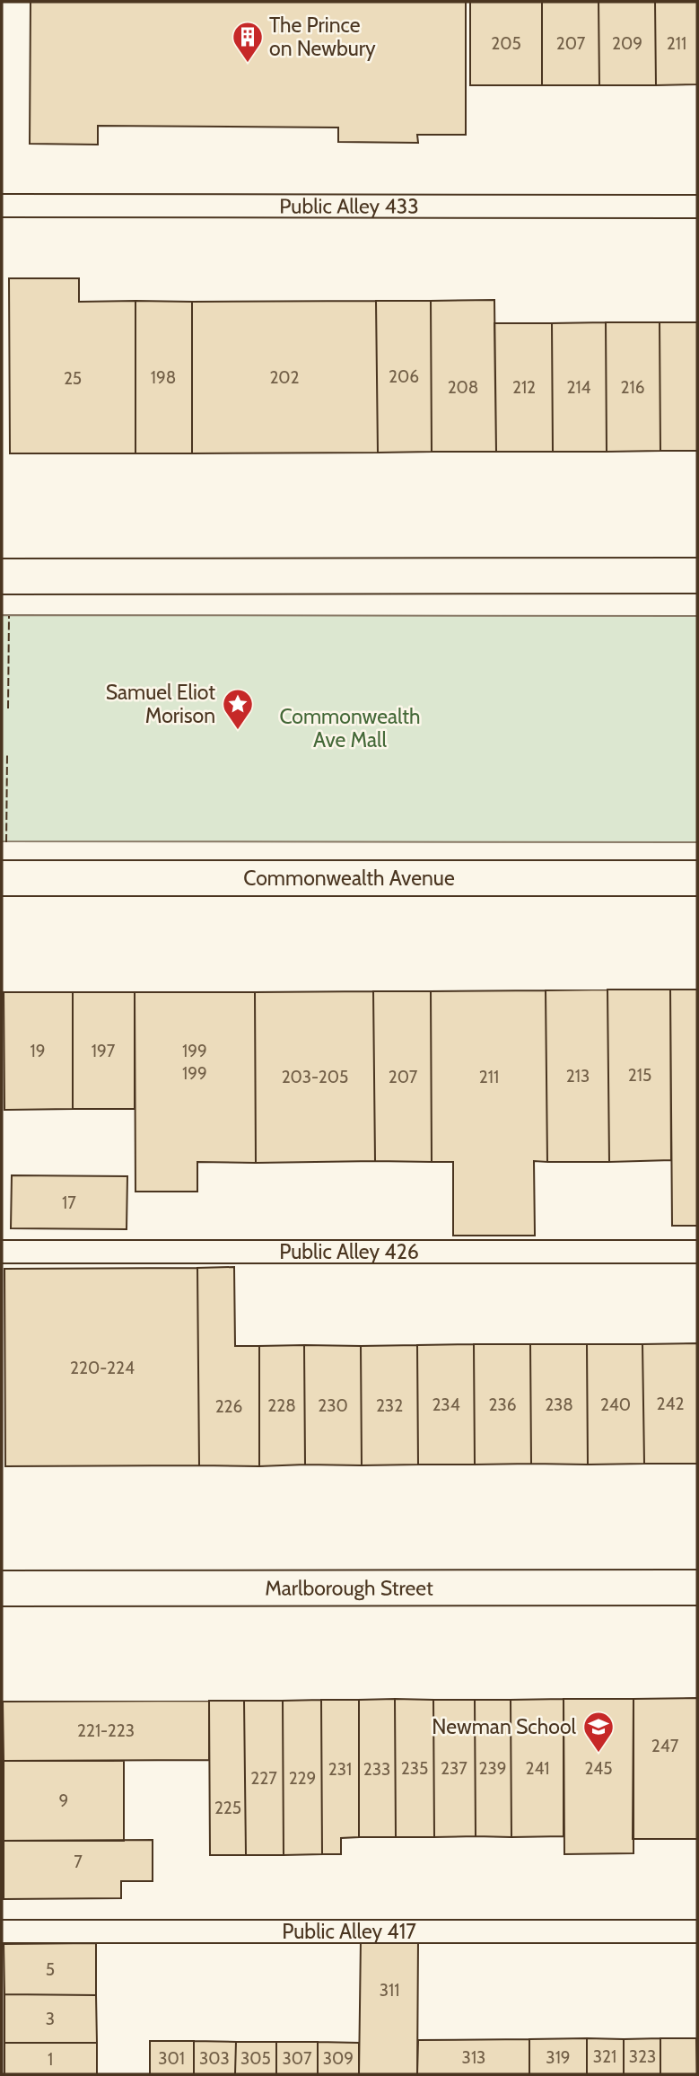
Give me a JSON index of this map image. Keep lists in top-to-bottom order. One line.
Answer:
{"streets":{"main road":["Commonwealth Avenue","Marlborough Street"],"lane":["Public Alley 433","Public Alley 426","Public Alley 417"]},"parks":["Commonwealth Ave Mall"],"places":{"building":["The Prince on Newbury"],"place":["Samuel Eliot Morison"],"school or university":["Newman School"]},"house_numbers":["205","207","209","211","206","198","202","25","208","212","214","216","19","197","199","199","215","213","203-205","207","211","17","220-224","242","234","236","238","240","228","230","232","226","221-223","247","235","237","239","241","245","231","233","227","229","9","225","7","5","311","3","321","323","313","319","301","303","305","307","309","1"]}
